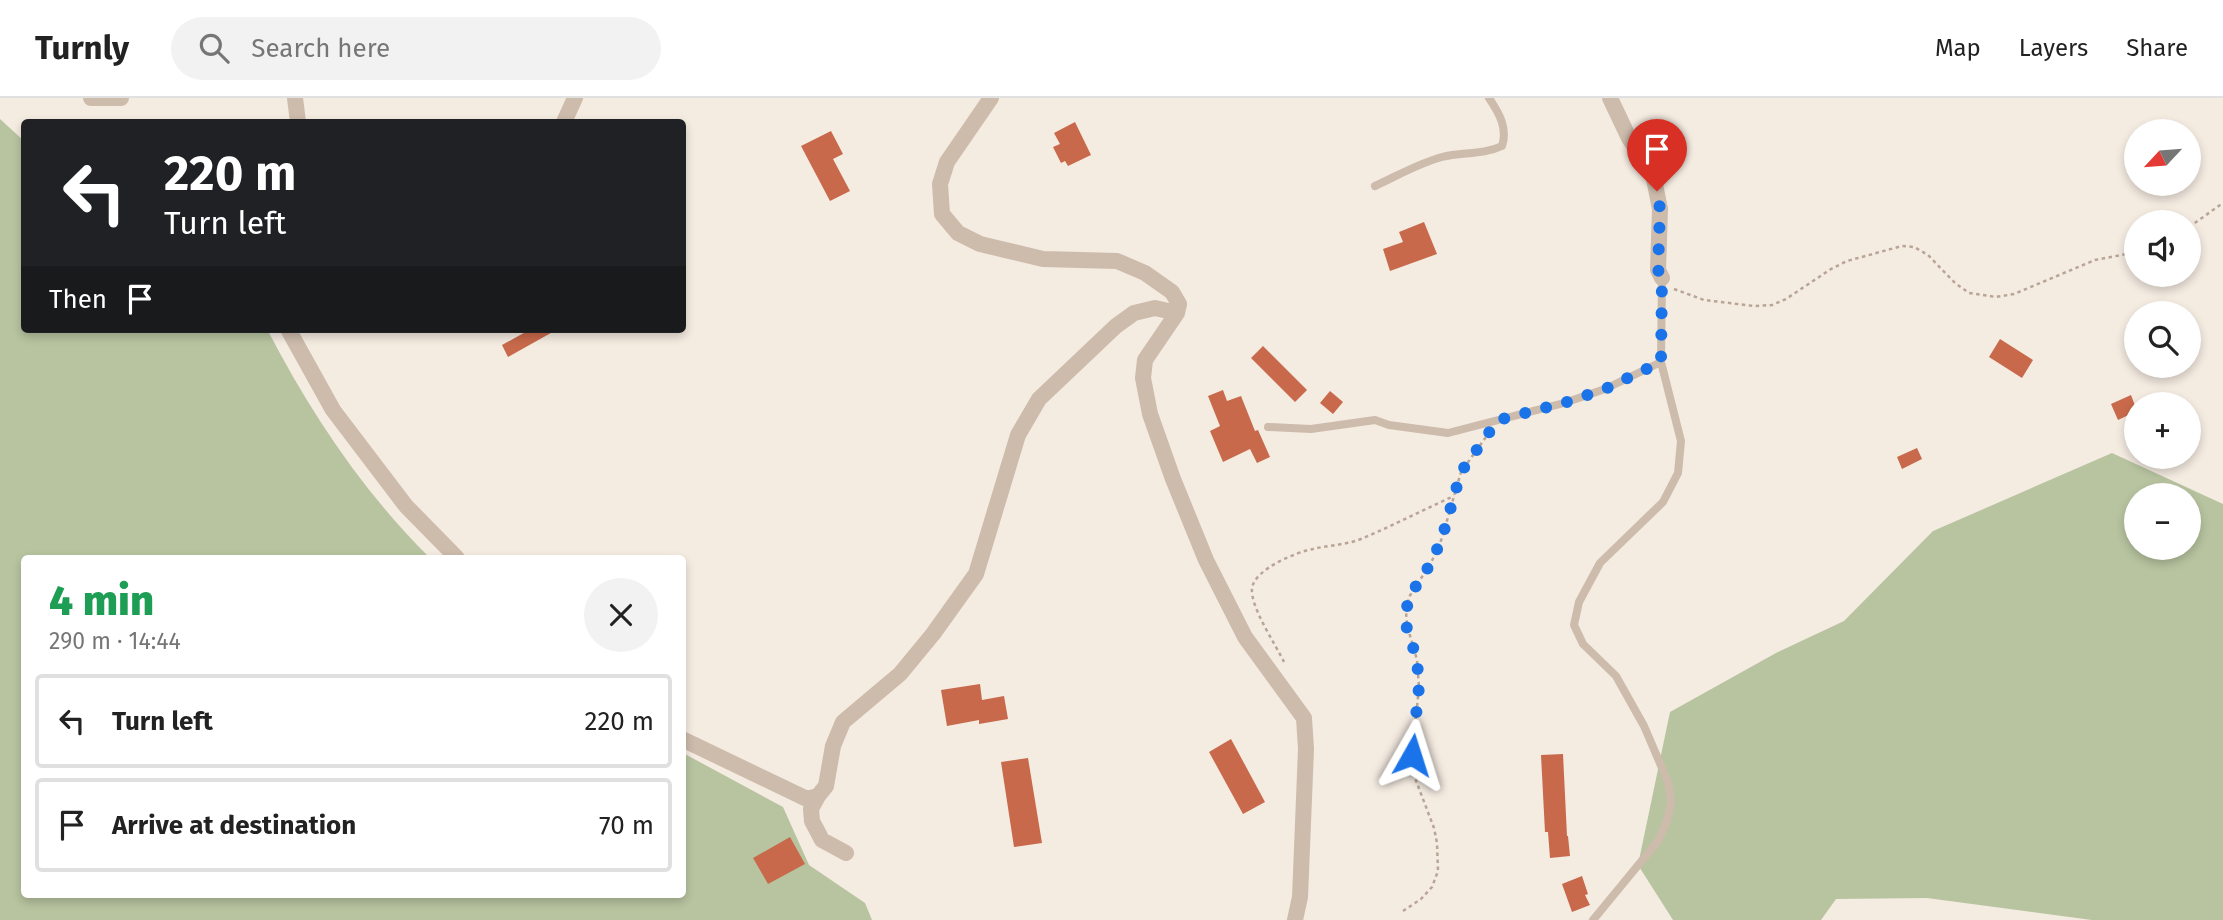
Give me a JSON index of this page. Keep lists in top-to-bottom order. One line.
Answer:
{"north":"bottom left","page":{"header":"Turnly","search":"Search here","nav":["Map","Layers","Share"],"map_buttons":["+","−"],"turn":["220 m","Turn left"],"then":"Then","heading":["4 min","290 m · 14:44"],"list":[{"name":"Turn left","value":"220 m"},{"name":"Arrive at destination","value":"70 m"}]}}
